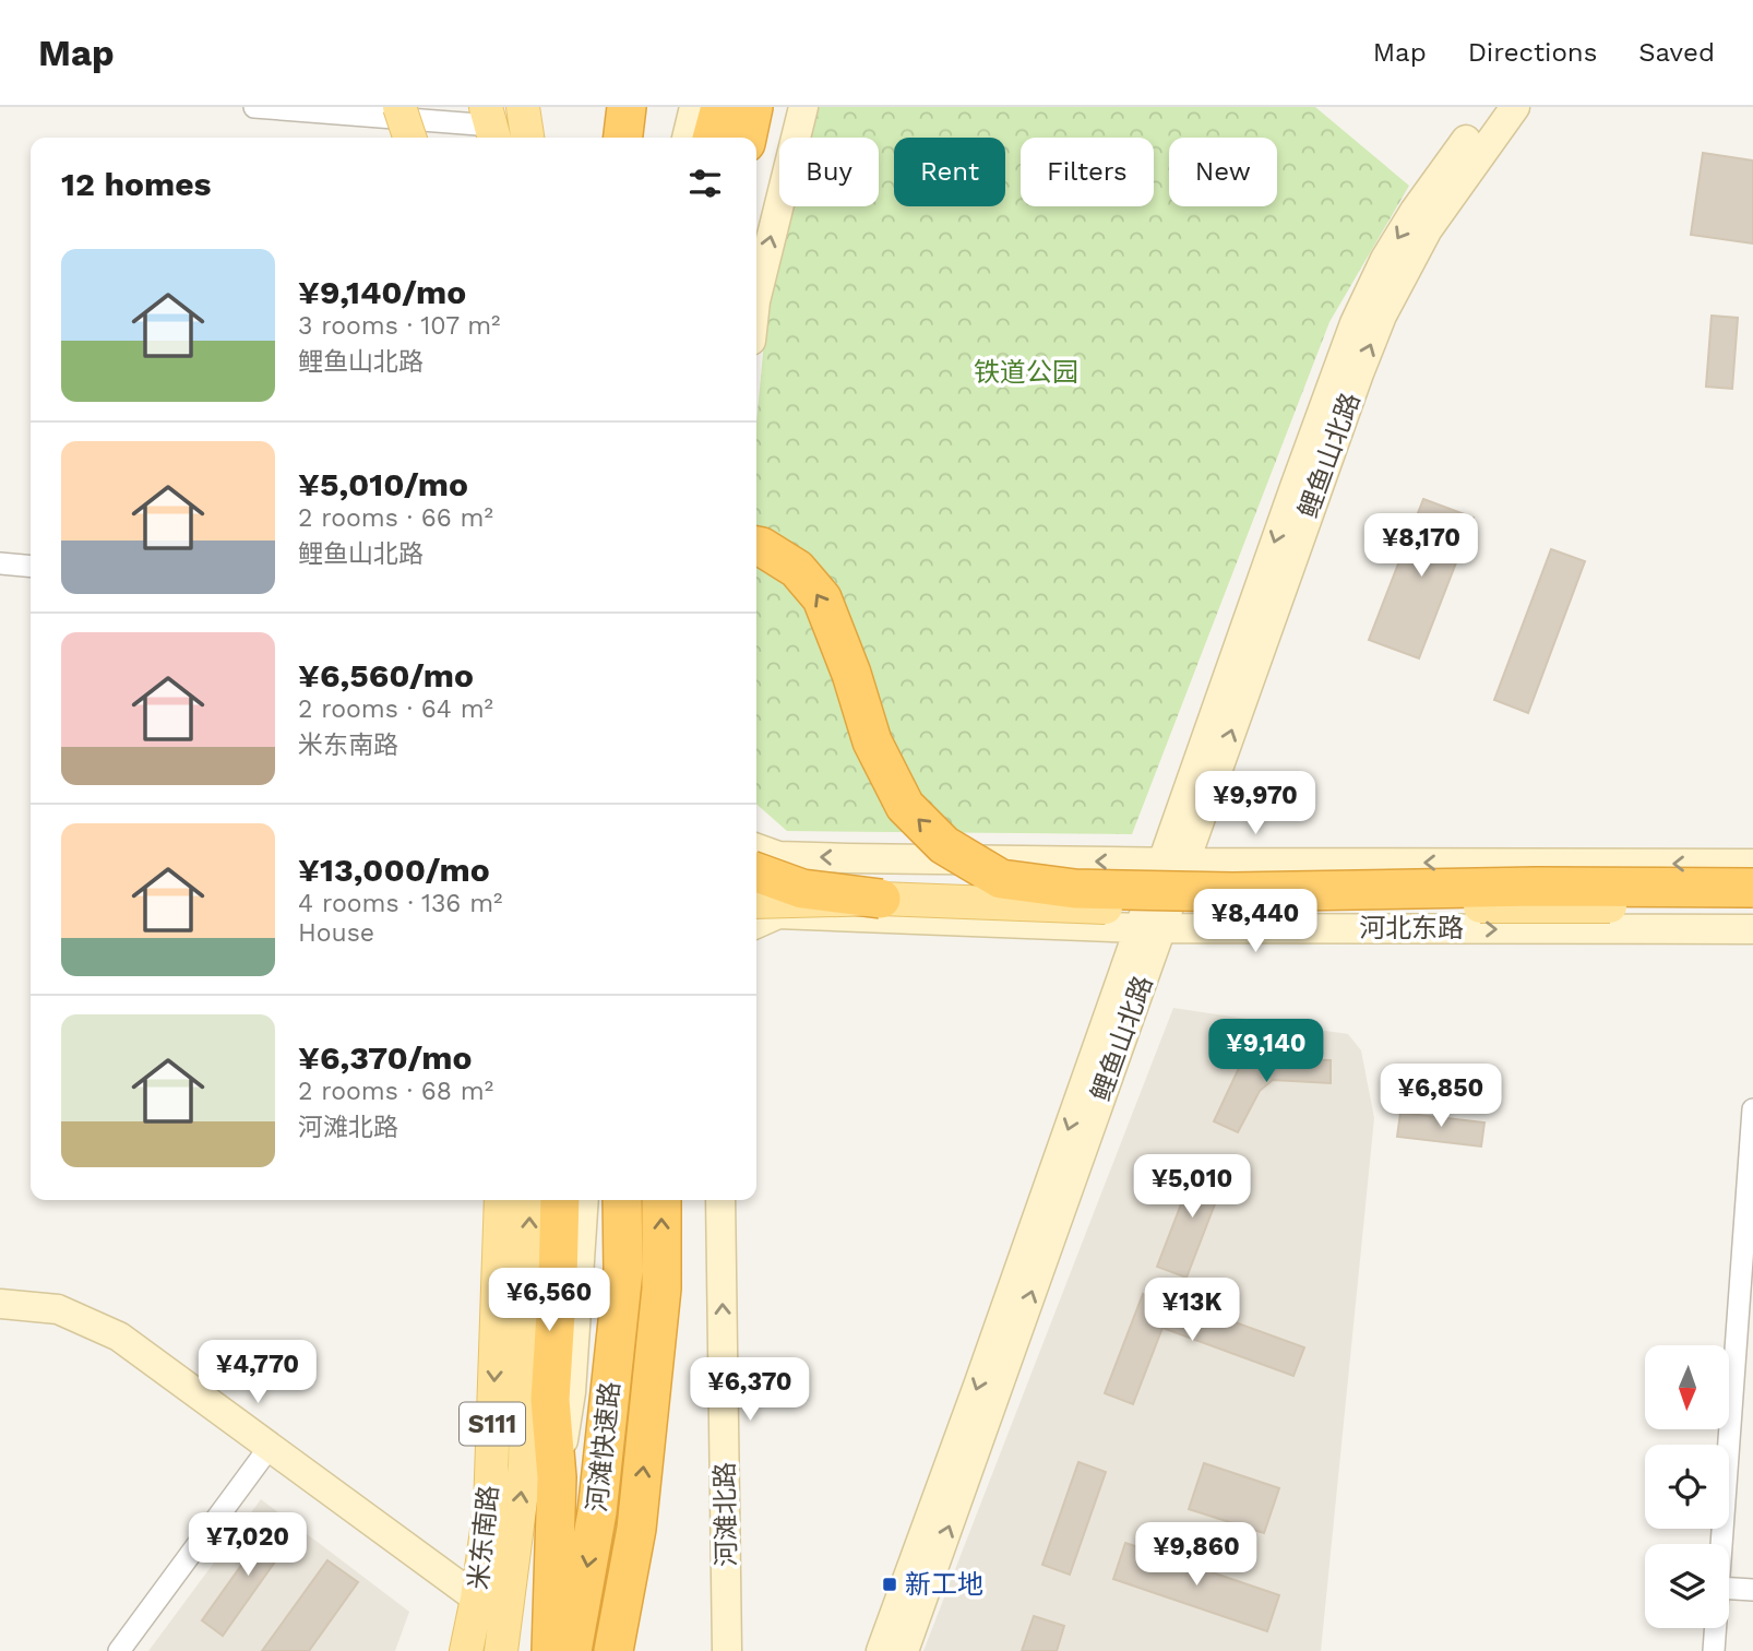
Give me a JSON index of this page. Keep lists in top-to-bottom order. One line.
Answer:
{"streets":{"highway":["河滩快速路"],"main road":["鲤鱼山北路","河北东路","S111","河滩北路","米东南路"]},"crossings":[["鲤鱼山北路","河北东路"]],"parks":["铁道公园"],"places":{"transit":["新工地"]},"north":"bottom","page":{"header":"Map","nav":["Map","Directions","Saved"],"chip":["Buy","Rent","Filters","New"],"heading":"12 homes","list":[{"name":"¥9,140/mo","note":"3 rooms · 107 m² · 鲤鱼山北路"},{"name":"¥5,010/mo","note":"2 rooms · 66 m² · 鲤鱼山北路"},{"name":"¥6,560/mo","note":"2 rooms · 64 m² · 米东南路"},{"name":"¥13,000/mo","note":"4 rooms · 136 m² · House"},{"name":"¥6,370/mo","note":"2 rooms · 68 m² · 河滩北路"}],"price":["¥8,170","¥9,970","¥8,440","¥9,140","¥6,850","¥5,010","¥6,560","¥13K","¥4,770","¥6,370","¥7,020","¥9,860"]}}
